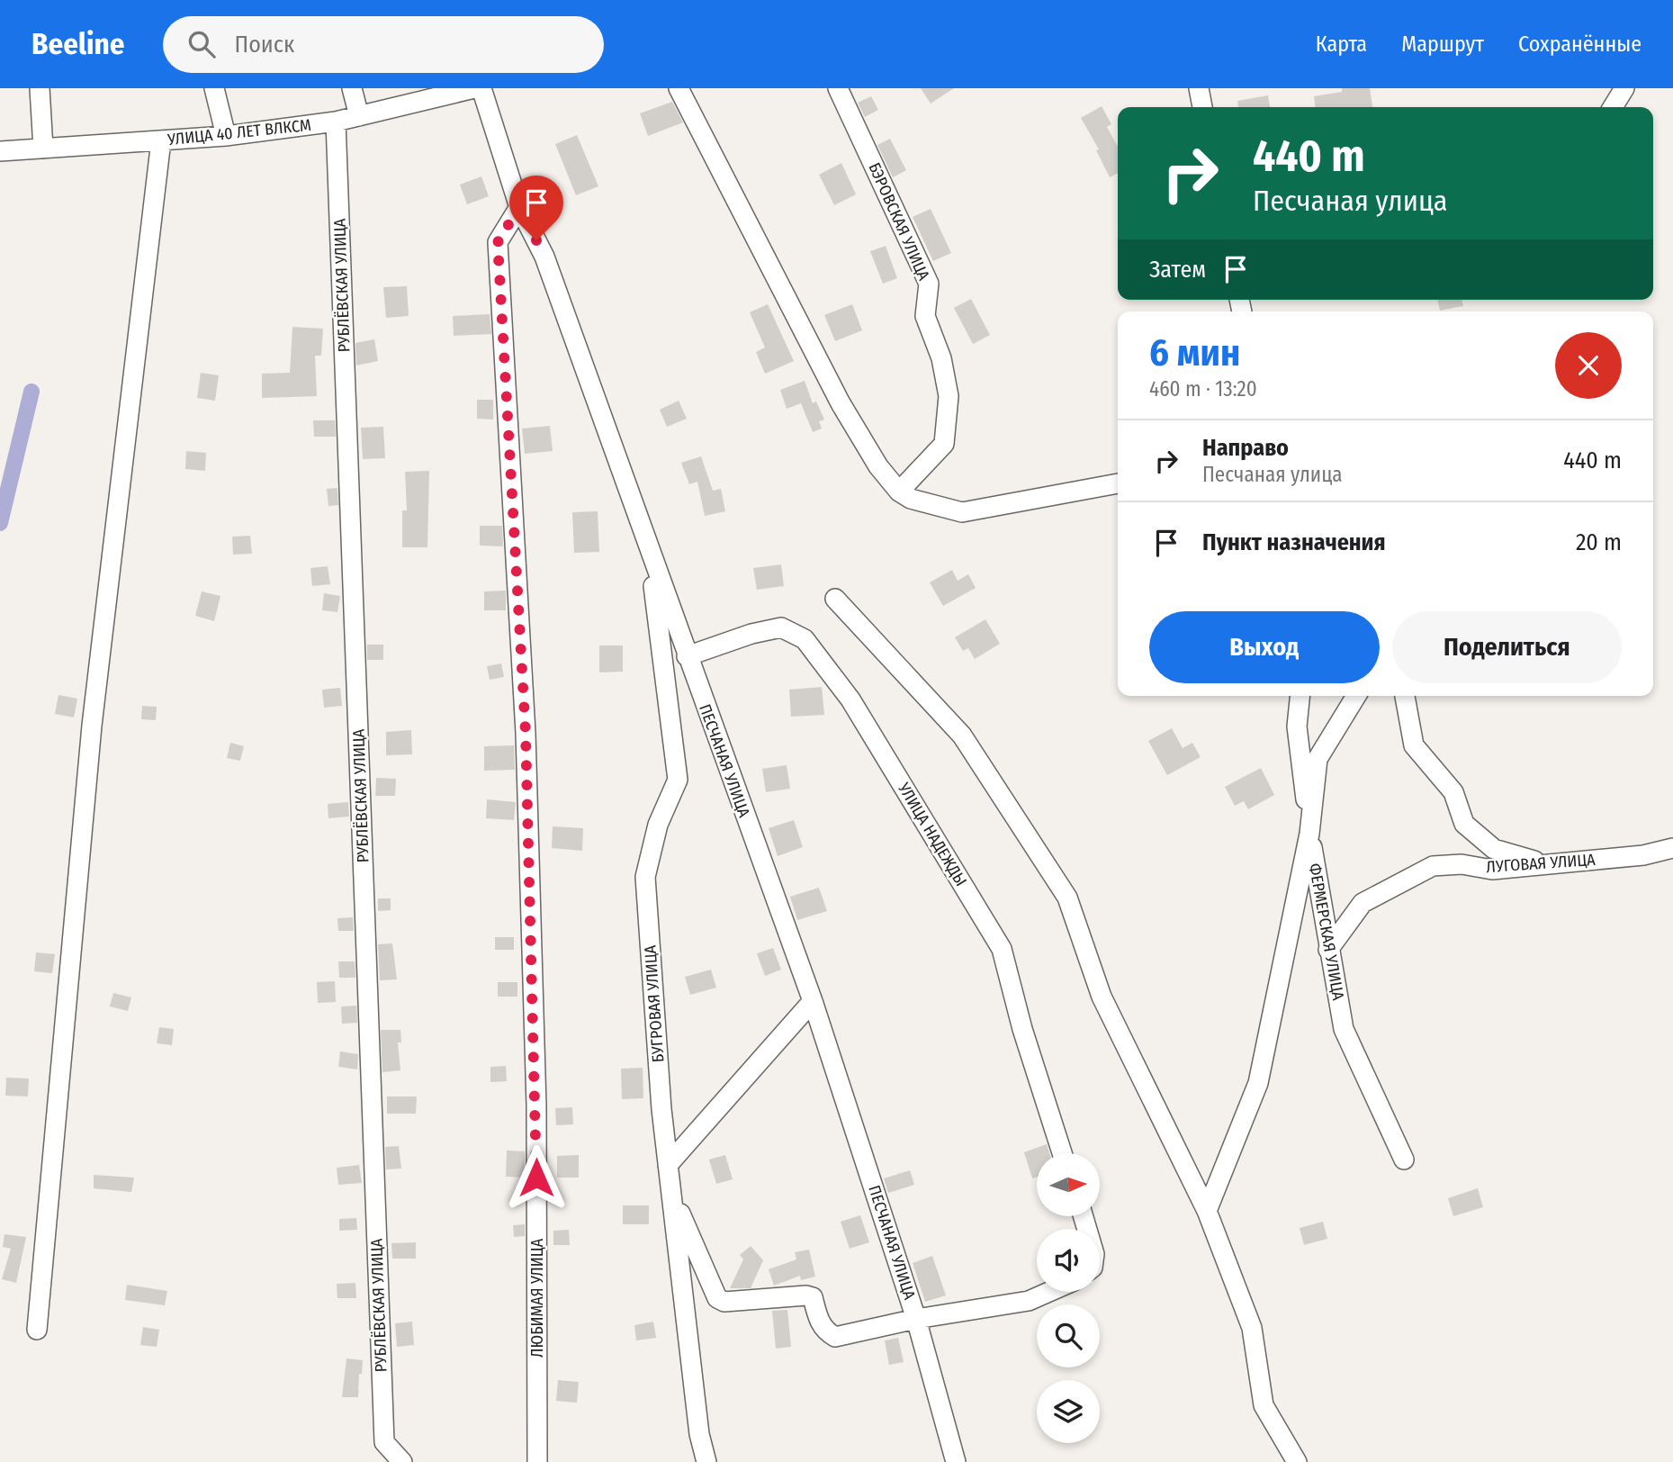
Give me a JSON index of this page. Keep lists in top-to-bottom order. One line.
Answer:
{"streets":{"street":["УЛИЦА 40 ЛЕТ ВЛКСМ","БЭРОВСКАЯ УЛИЦА","РУБЛЁВСКАЯ УЛИЦА","ПЕСЧАНАЯ УЛИЦА","УЛИЦА НАДЕЖДЫ","ЛУГОВАЯ УЛИЦА","ФЕРМЕРСКАЯ УЛИЦА","БУГРОВАЯ УЛИЦА","ЛЮБИМАЯ УЛИЦА"]},"crossings":[["УЛИЦА 40 ЛЕТ ВЛКСМ","РУБЛЁВСКАЯ УЛИЦА"],["ПЕСЧАНАЯ УЛИЦА","УЛИЦА НАДЕЖДЫ"],["ПЕСЧАНАЯ УЛИЦА","БУГРОВАЯ УЛИЦА"],["ПЕСЧАНАЯ УЛИЦА","ЛЮБИМАЯ УЛИЦА"],["ЛУГОВАЯ УЛИЦА","ФЕРМЕРСКАЯ УЛИЦА"]],"north":"right","page":{"header":"Beeline","search":"Поиск","nav":["Карта","Маршрут","Сохранённые"],"turn":["440 m","Песчаная улица"],"then":"Затем","heading":["6 мин","460 m · 13:20"],"list":[{"name":"Направо","note":"Песчаная улица","value":"440 m"},{"name":"Пункт назначения","value":"20 m"}],"buttons":["Выход","Поделиться"]}}
